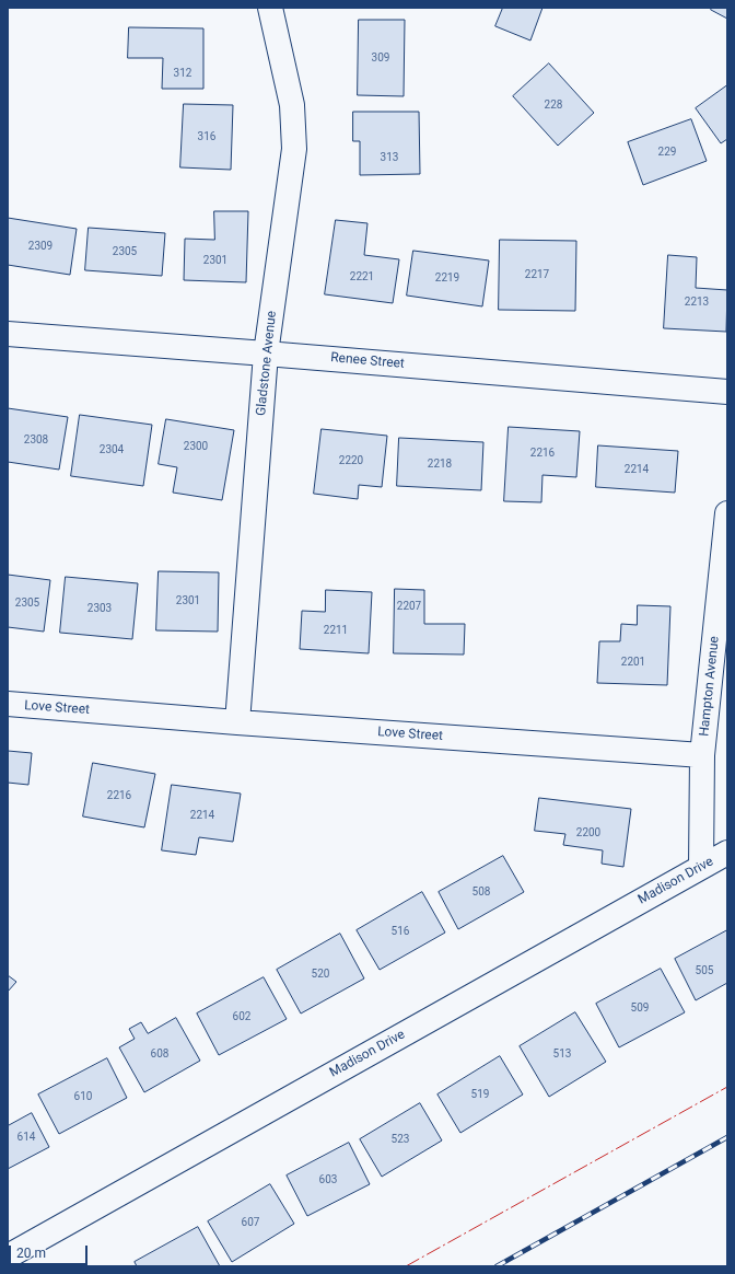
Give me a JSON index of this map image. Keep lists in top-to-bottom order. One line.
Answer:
{"streets":{"street":["Renee Street","Gladstone Avenue","Hampton Avenue","Love Street","Madison Drive"]},"crossings":[["Renee Street","Gladstone Avenue"],["Gladstone Avenue","Love Street"],["Hampton Avenue","Love Street"]],"house_numbers":["309","312","228","316","229","313","2309","2305","2301","2217","2221","2219","2213","2308","2300","2304","2216","2220","2218","2214","2301","2305","2207","2303","2211","2201","2216","2214","2200","508","516","505","520","509","602","608","513","519","610","614","523","603","607"],"scale_bar":"20 m"}
